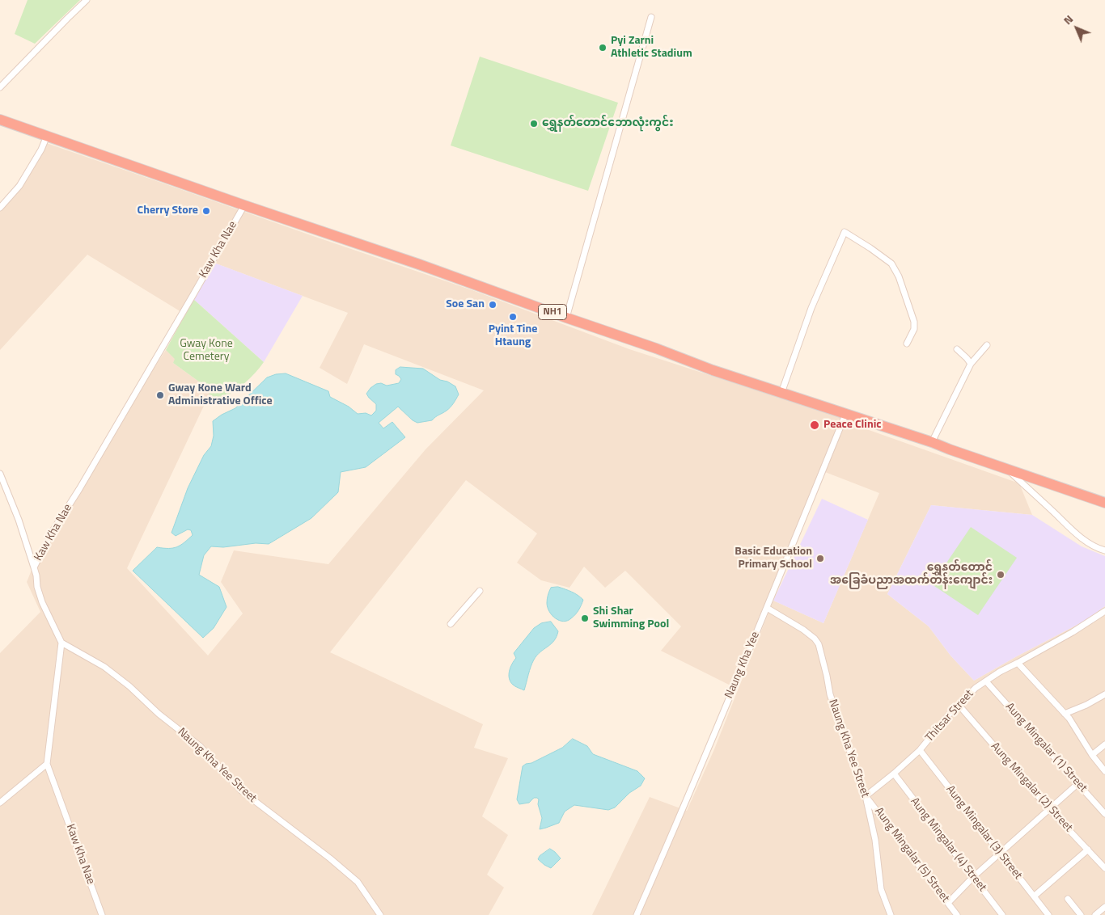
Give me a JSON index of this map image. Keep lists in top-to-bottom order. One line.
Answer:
{"streets":{"highway":["NH1"],"street":["Kaw Kha Nae","Naung Kha Yee","Thitsar Street","Aung Mingalar (1) Street","Naung Kha Yee Street","Aung Mingalar (2) Street","Aung Mingalar (3) Street","Aung Mingalar (4) Street","Aung Mingalar (5) Street"]},"crossings":[["Kaw Kha Nae","NH1"],["Kaw Kha Nae","Naung Kha Yee Street"],["NH1","Naung Kha Yee"],["Naung Kha Yee","Naung Kha Yee Street"],["Thitsar Street","Aung Mingalar (1) Street"],["Thitsar Street","Naung Kha Yee Street"],["Thitsar Street","Aung Mingalar (2) Street"],["Thitsar Street","Aung Mingalar (3) Street"],["Thitsar Street","Aung Mingalar (4) Street"],["Thitsar Street","Aung Mingalar (5) Street"],["Naung Kha Yee Street","Aung Mingalar (5) Street"]],"parks":["Gway Kone Cemetery"],"places":["Pyi Zarni Athletic Stadium","ရွှေနတ်တောင်ဘောလုံးကွင်း","Cherry Store","Soe San","Pyint Tine Htaung","Gway Kone Ward Administrative Office","Peace Clinic","Basic Education Primary School","ရွှေနတ်တောင် အခြေခံပညာအထက်တန်းကျောင်း","Shi Shar Swimming Pool"],"north":"top left"}
